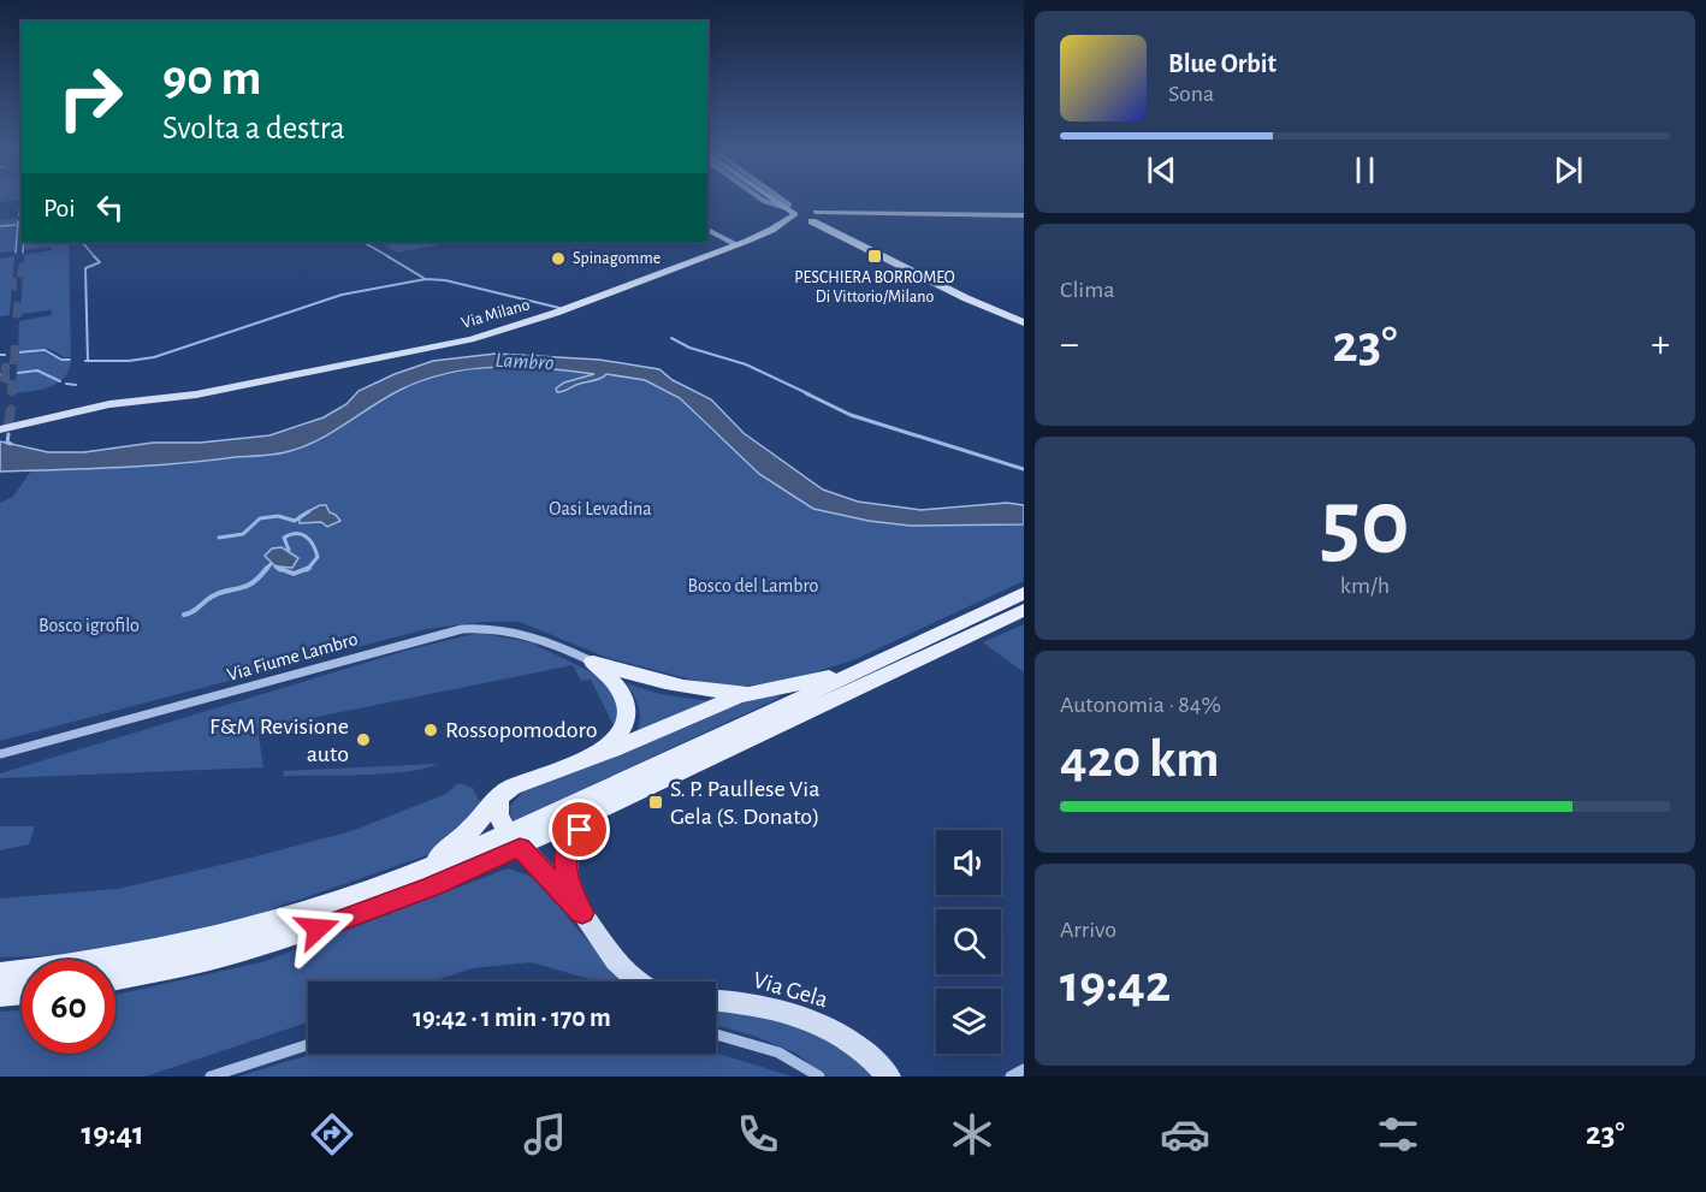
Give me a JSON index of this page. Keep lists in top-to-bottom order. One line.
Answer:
{"streets":{"street":["Via Milano","Via Fiume Lambro","Via Gela"]},"water":["Lambro"],"parks":["Oasi Levadina","Bosco del Lambro","Bosco igrofilo"],"places":{"transit":["PESCHIERA BORROMEO Di Vittorio/Milano","S. P. Paullese Via Gela (S. Donato)"],"other":["Spinagomme","Rossopomodoro","F&M Revisione auto"]},"page":{"turn":["90 m","Svolta a destra"],"song":["Blue Orbit","Sona"],"then":"Poi","tile":["Clima",["50","km/h"],["Autonomia · 84%","420 km"],["Arrivo","19:42"]],"heat":["−","23°","+"],"limit":"60","trip":"19:42 · 1 min · 170 m","tabs":["19:41","23°"]}}
